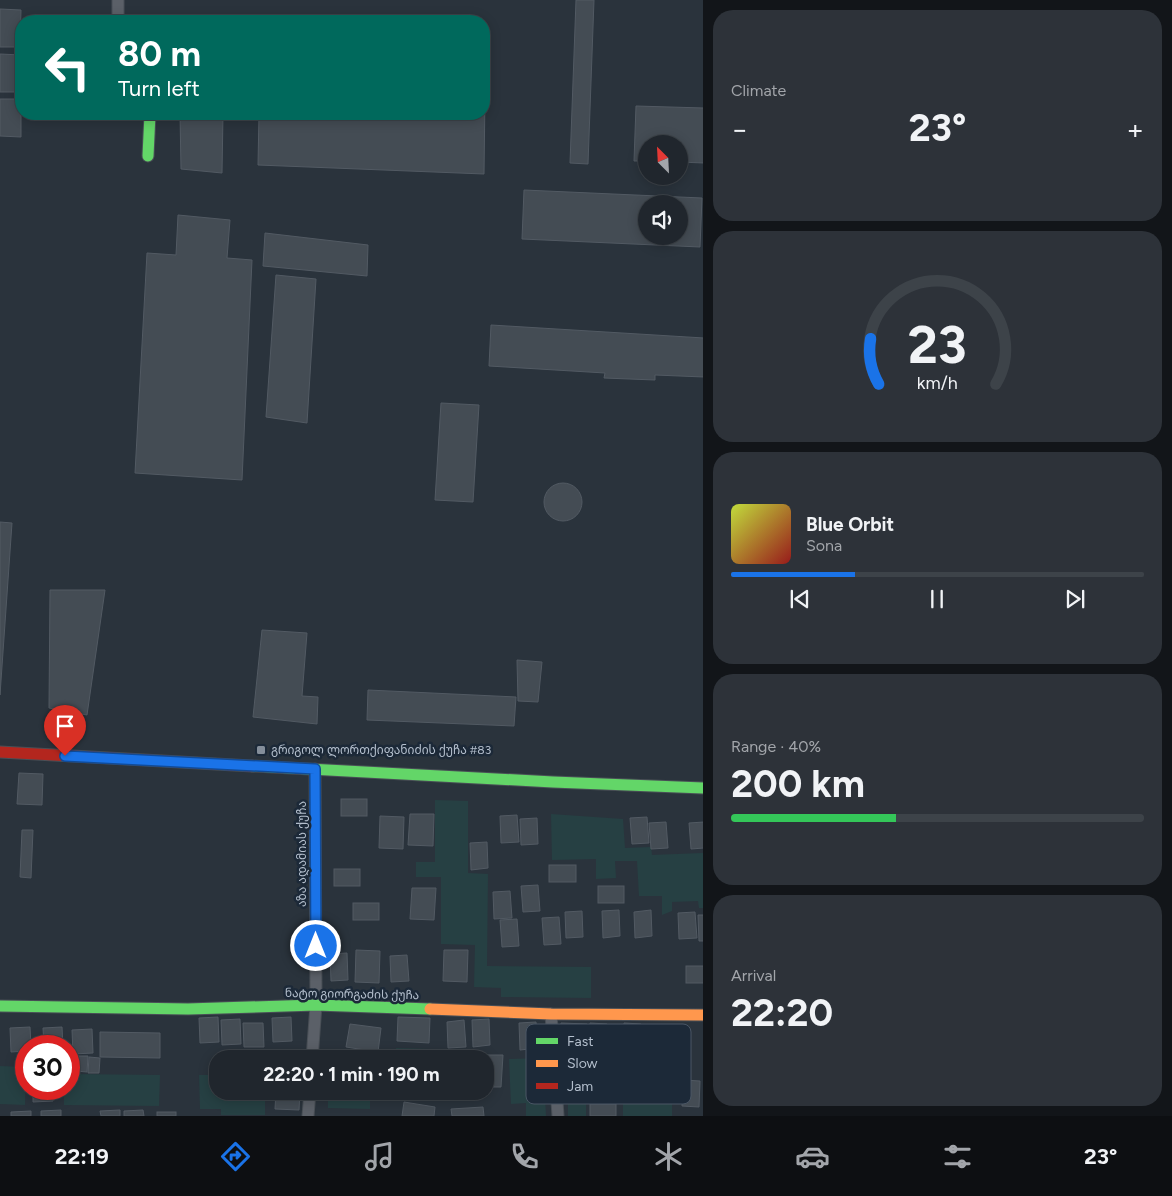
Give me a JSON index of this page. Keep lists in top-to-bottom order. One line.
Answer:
{"streets":{"street":["აზა ადამიას ქუჩა","ნატო გიორგაძის ქუჩა"]},"crossings":[["აზა ადამიას ქუჩა","ნატო გიორგაძის ქუჩა"]],"places":{"transit":["გრიგოლ ლორთქიფანიძის ქუჩა #83"]},"legend":["Fast","Slow","Jam"],"north":"top left","page":{"tile":["Climate",["Range · 40%","200 km"],["Arrival","22:20"]],"turn":["80 m","Turn left"],"heat":["−","23°","+"],"song":["Blue Orbit","Sona"],"limit":"30","trip":"22:20 · 1 min · 190 m","tabs":["22:19","23°"],"gauge":["23","km/h"]}}
